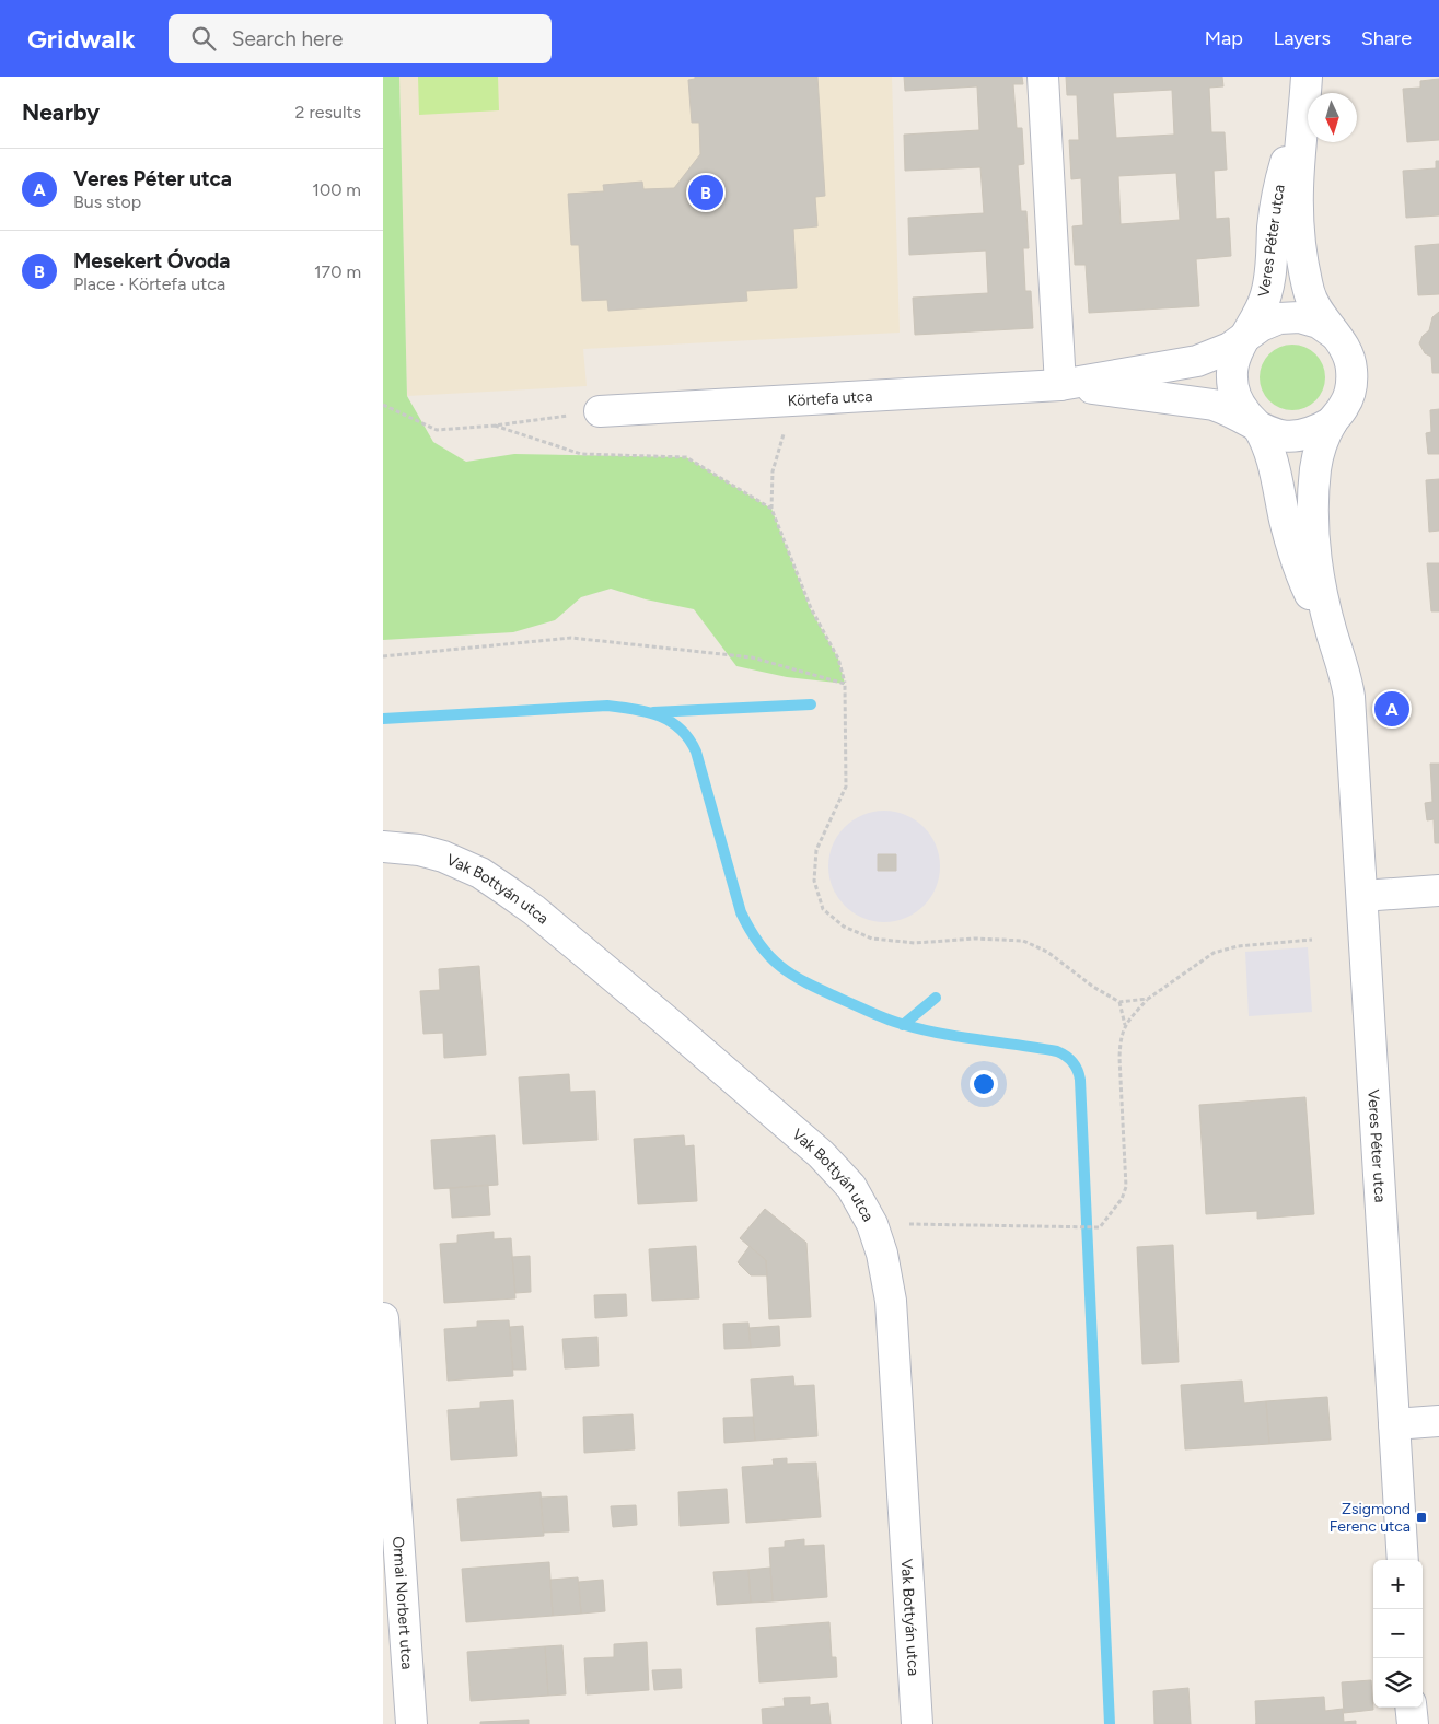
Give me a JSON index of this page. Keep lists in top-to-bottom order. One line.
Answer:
{"streets":{"street":["Veres Péter utca","Körtefa utca","Vak Bottyán utca","Ormai Norbert utca"]},"crossings":[["Veres Péter utca","Körtefa utca"]],"places":{"transit":["Zsigmond Ferenc utca"]},"north":"bottom","page":{"header":"Gridwalk","search":"Search here","nav":["Map","Layers","Share"],"heading":["Nearby","2 results"],"list":[{"mark":"A","name":"Veres Péter utca","note":"Bus stop","value":"100 m"},{"mark":"B","name":"Mesekert Óvoda","note":"Place · Körtefa utca","value":"170 m"}],"pins":["B","A"],"map_buttons":["+","−"]}}
